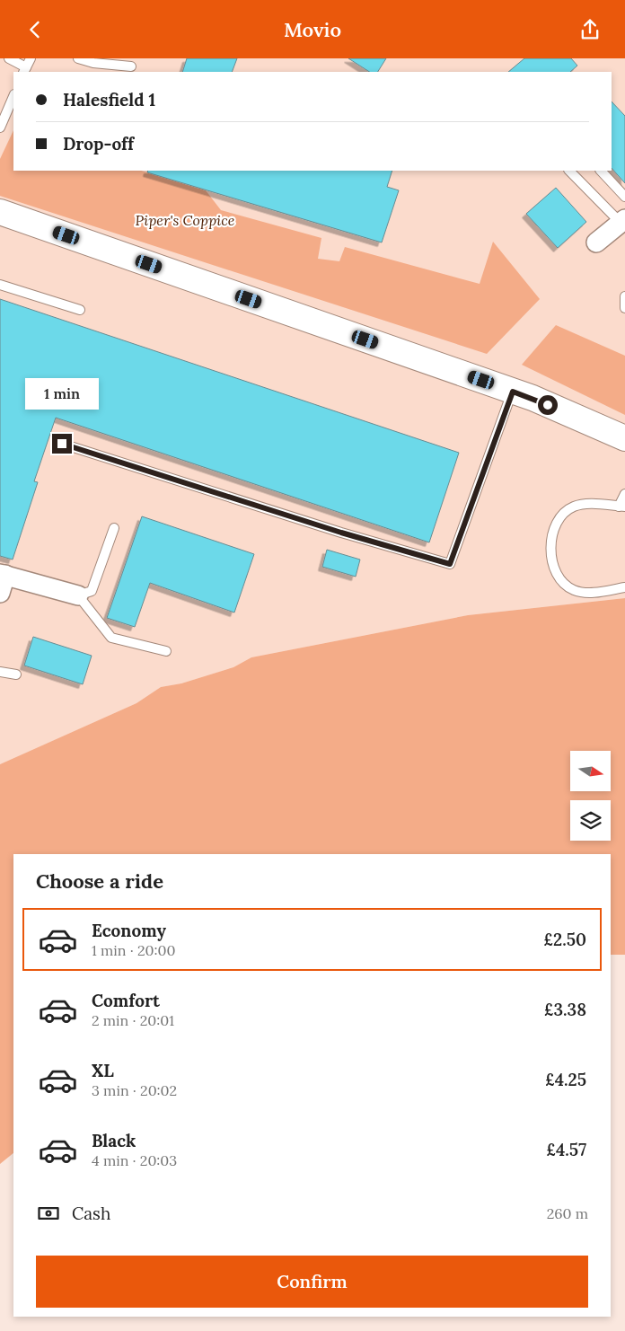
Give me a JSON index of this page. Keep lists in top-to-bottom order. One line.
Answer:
{"parks":["Piper's Coppice"],"north":"right","page":{"header":"Movio","banner":["Halesfield 1","Drop-off"],"bubble":"1 min","heading":"Choose a ride","list":[{"name":"Economy","note":"1 min · 20:00","value":"£2.50"},{"name":"Comfort","note":"2 min · 20:01","value":"£3.38"},{"name":"XL","note":"3 min · 20:02","value":"£4.25"},{"name":"Black","note":"4 min · 20:03","value":"£4.57"}],"pay":["Cash","260 m"],"buttons":"Confirm"}}
